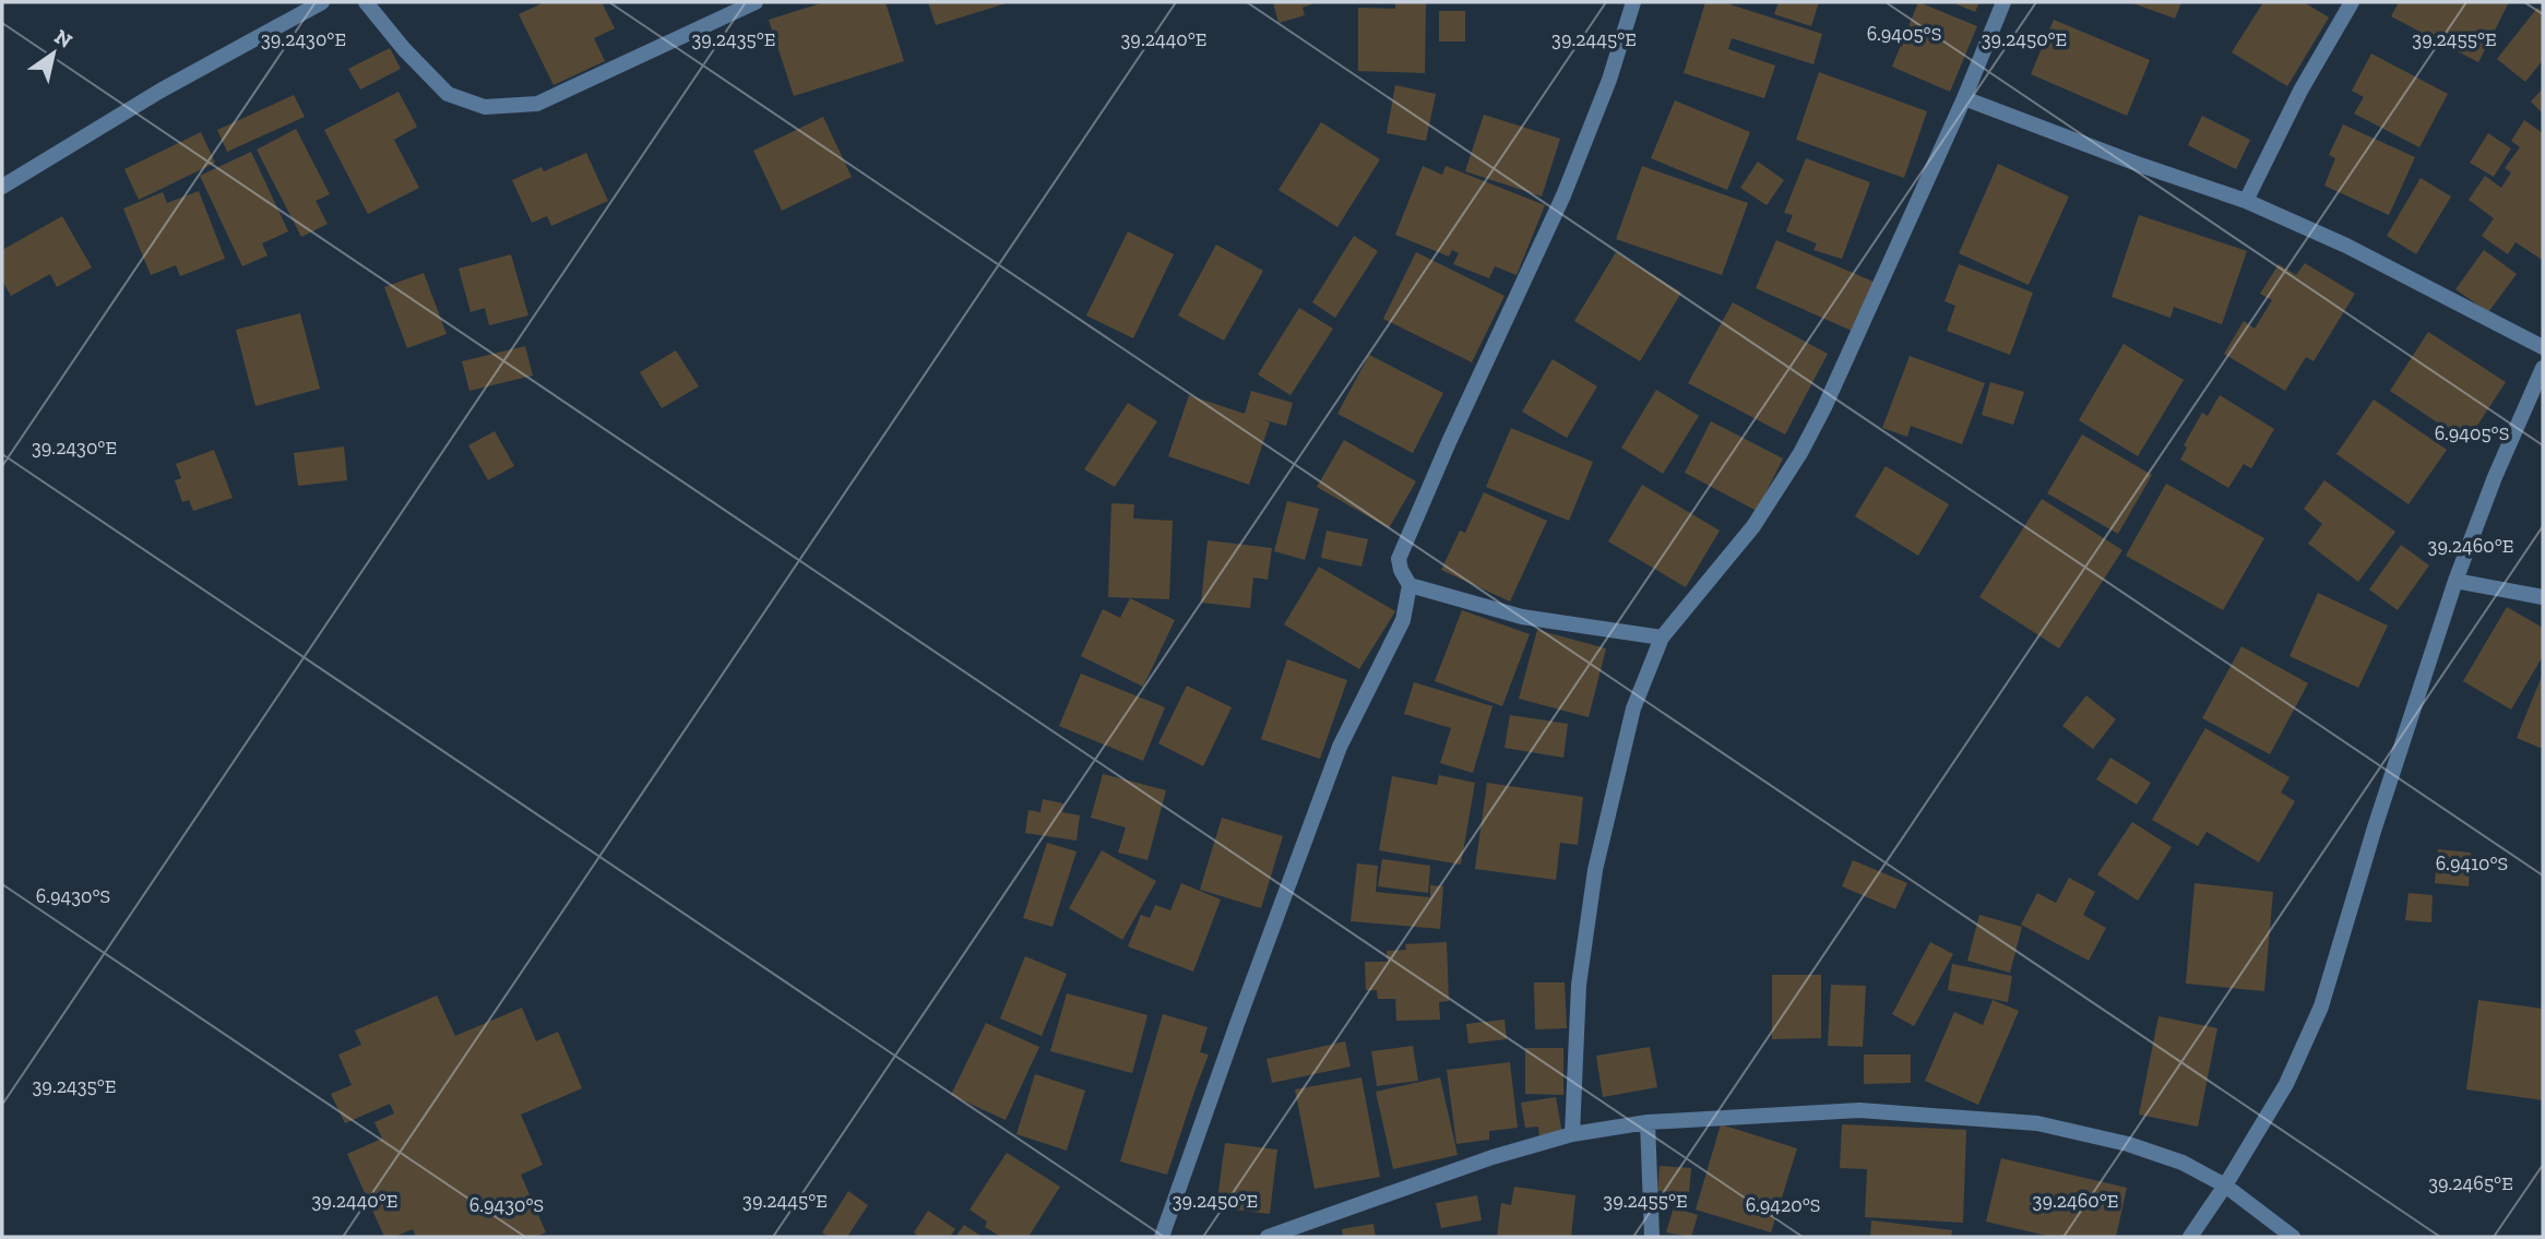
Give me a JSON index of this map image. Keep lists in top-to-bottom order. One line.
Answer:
{"north":"top right","coordinates":["6.9405°S","39.2430°E","39.2435°E","39.2455°E","39.2440°E","39.2445°E","39.2450°E","39.2460°E","6.9410°S","6.9430°S","39.2465°E","6.9420°S"]}
